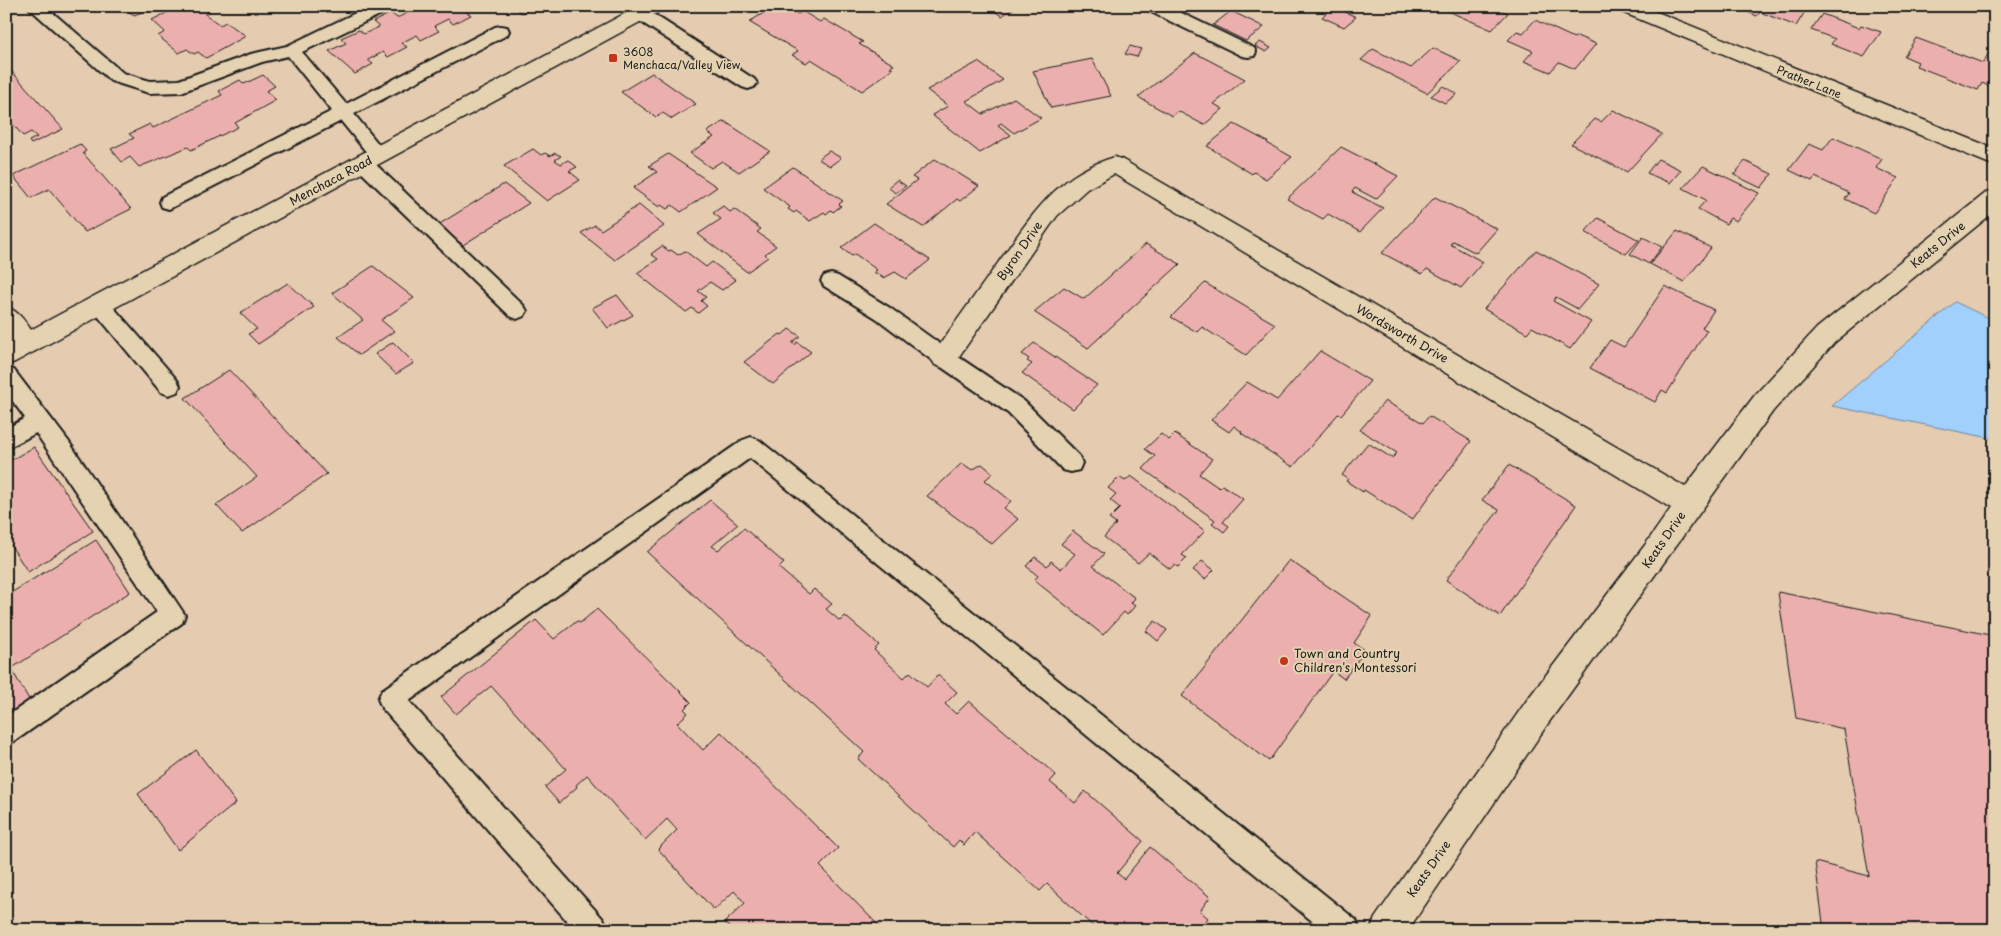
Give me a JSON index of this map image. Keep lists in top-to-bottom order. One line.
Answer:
{"streets":{"street":["Prather Lane","Menchaca Road","Keats Drive","Byron Drive","Wordsworth Drive"]},"crossings":[["Keats Drive","Wordsworth Drive"],["Byron Drive","Wordsworth Drive"]],"places":{"transit":["3608 Menchaca/Valley View"],"other":["Town and Country Children's Montessori"]}}
